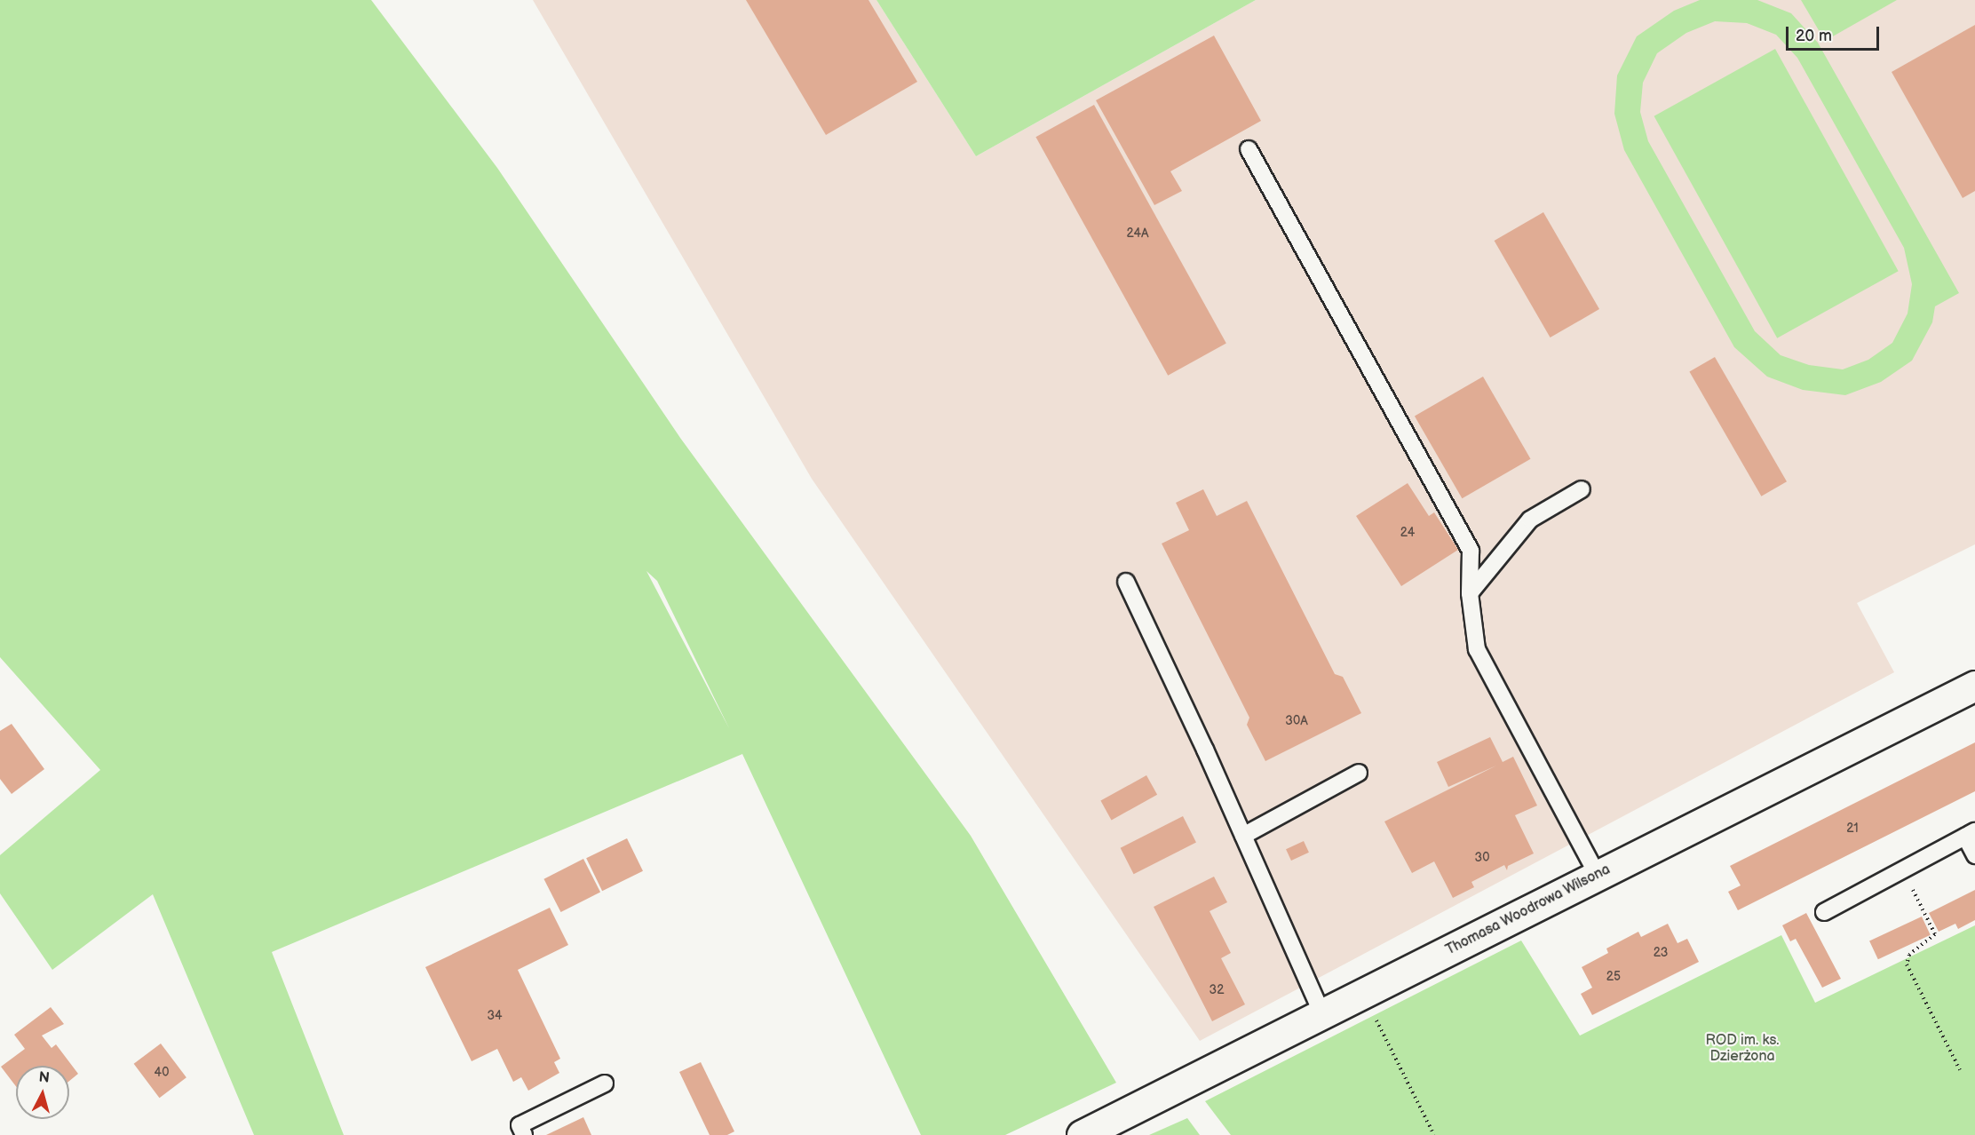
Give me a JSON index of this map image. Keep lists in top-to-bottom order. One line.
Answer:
{"streets":{"street":["Thomasa Woodrowa Wilsona"]},"parks":["ROD im. ks. Dzierżona"],"house_numbers":["24A","24","30A","21","30","23","25","32","34","40"],"scale_bar":"20 m","north":"top"}
